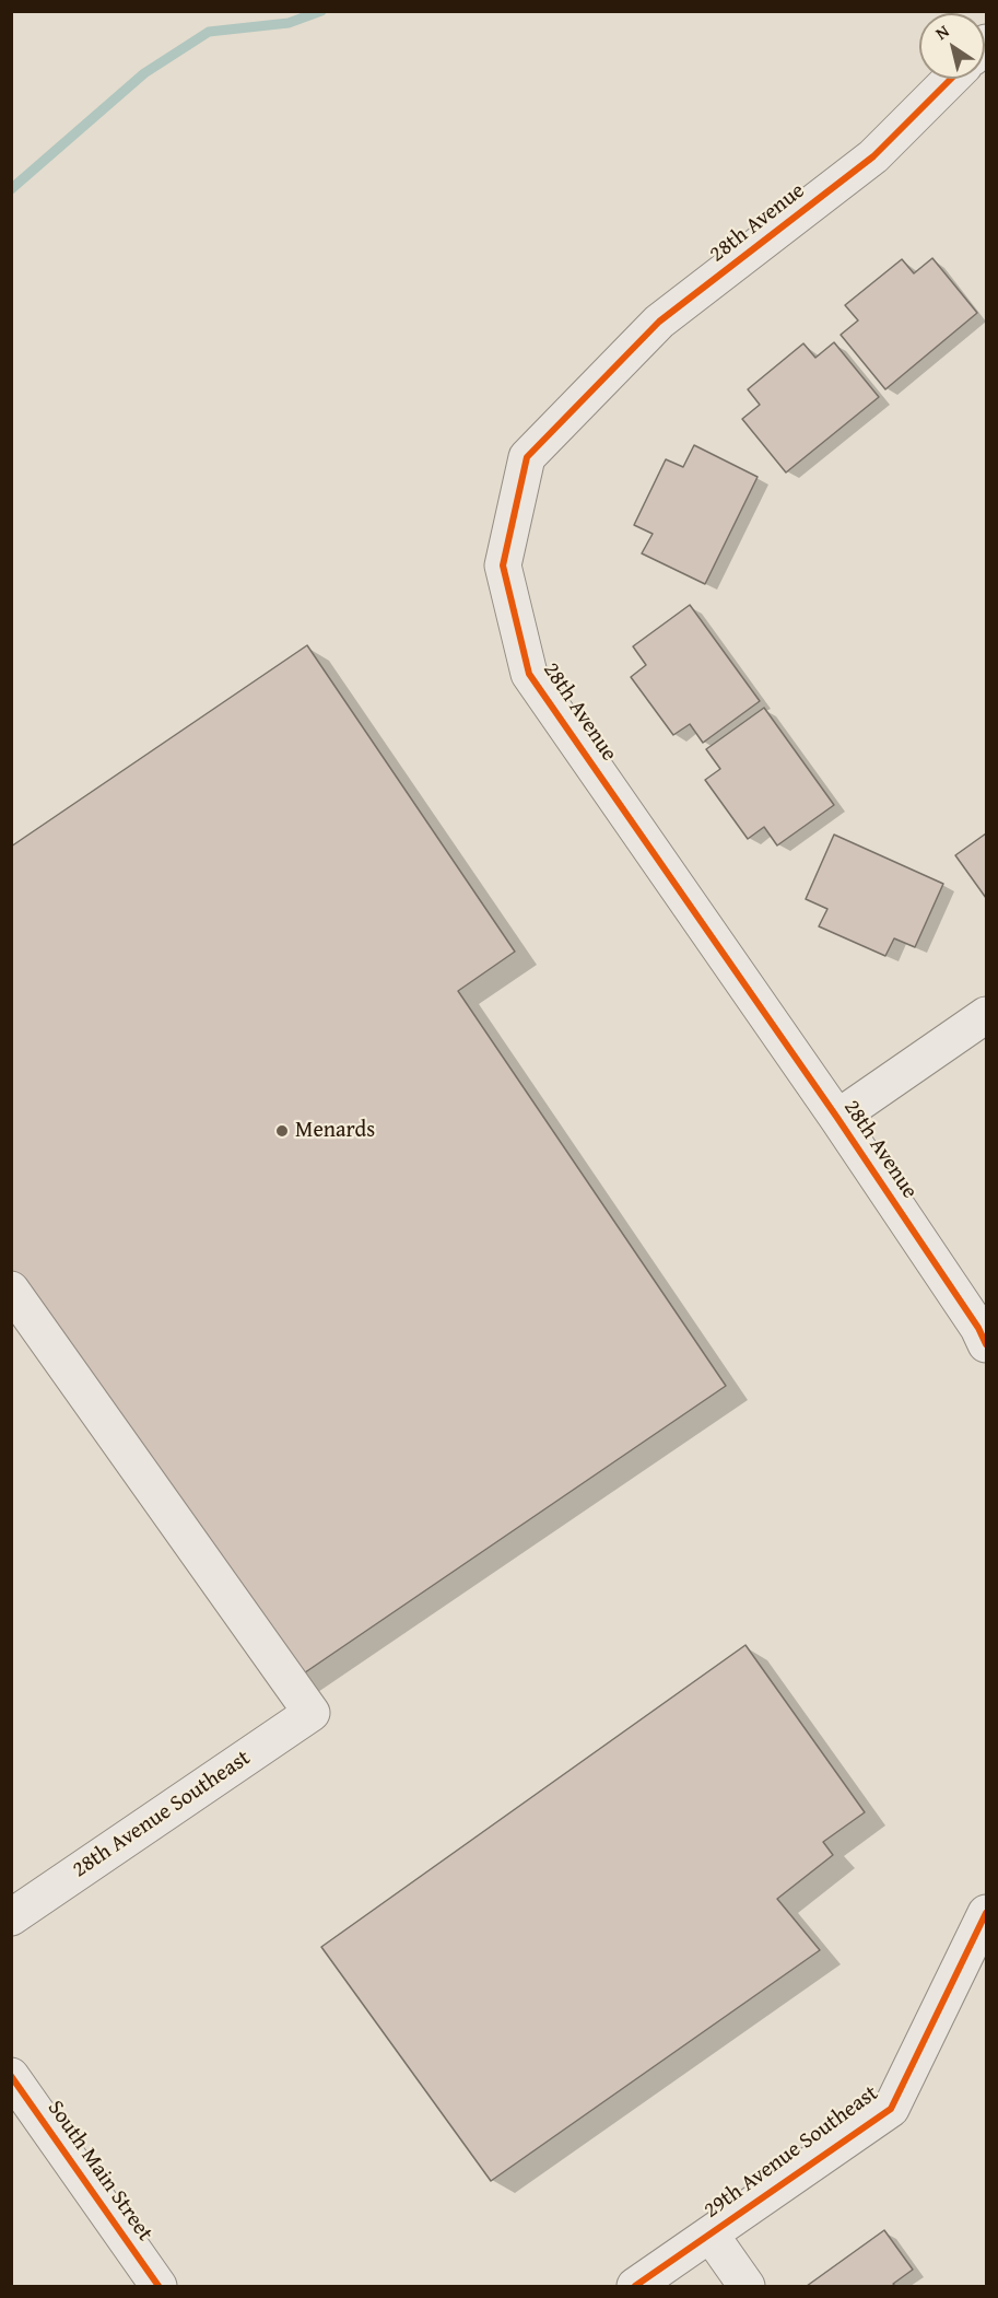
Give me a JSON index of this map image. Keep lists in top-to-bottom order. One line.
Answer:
{"streets":{"street":["28th Avenue","28th Avenue Southeast","29th Avenue Southeast","South Main Street"]},"places":["Menards"],"north":"top left"}
